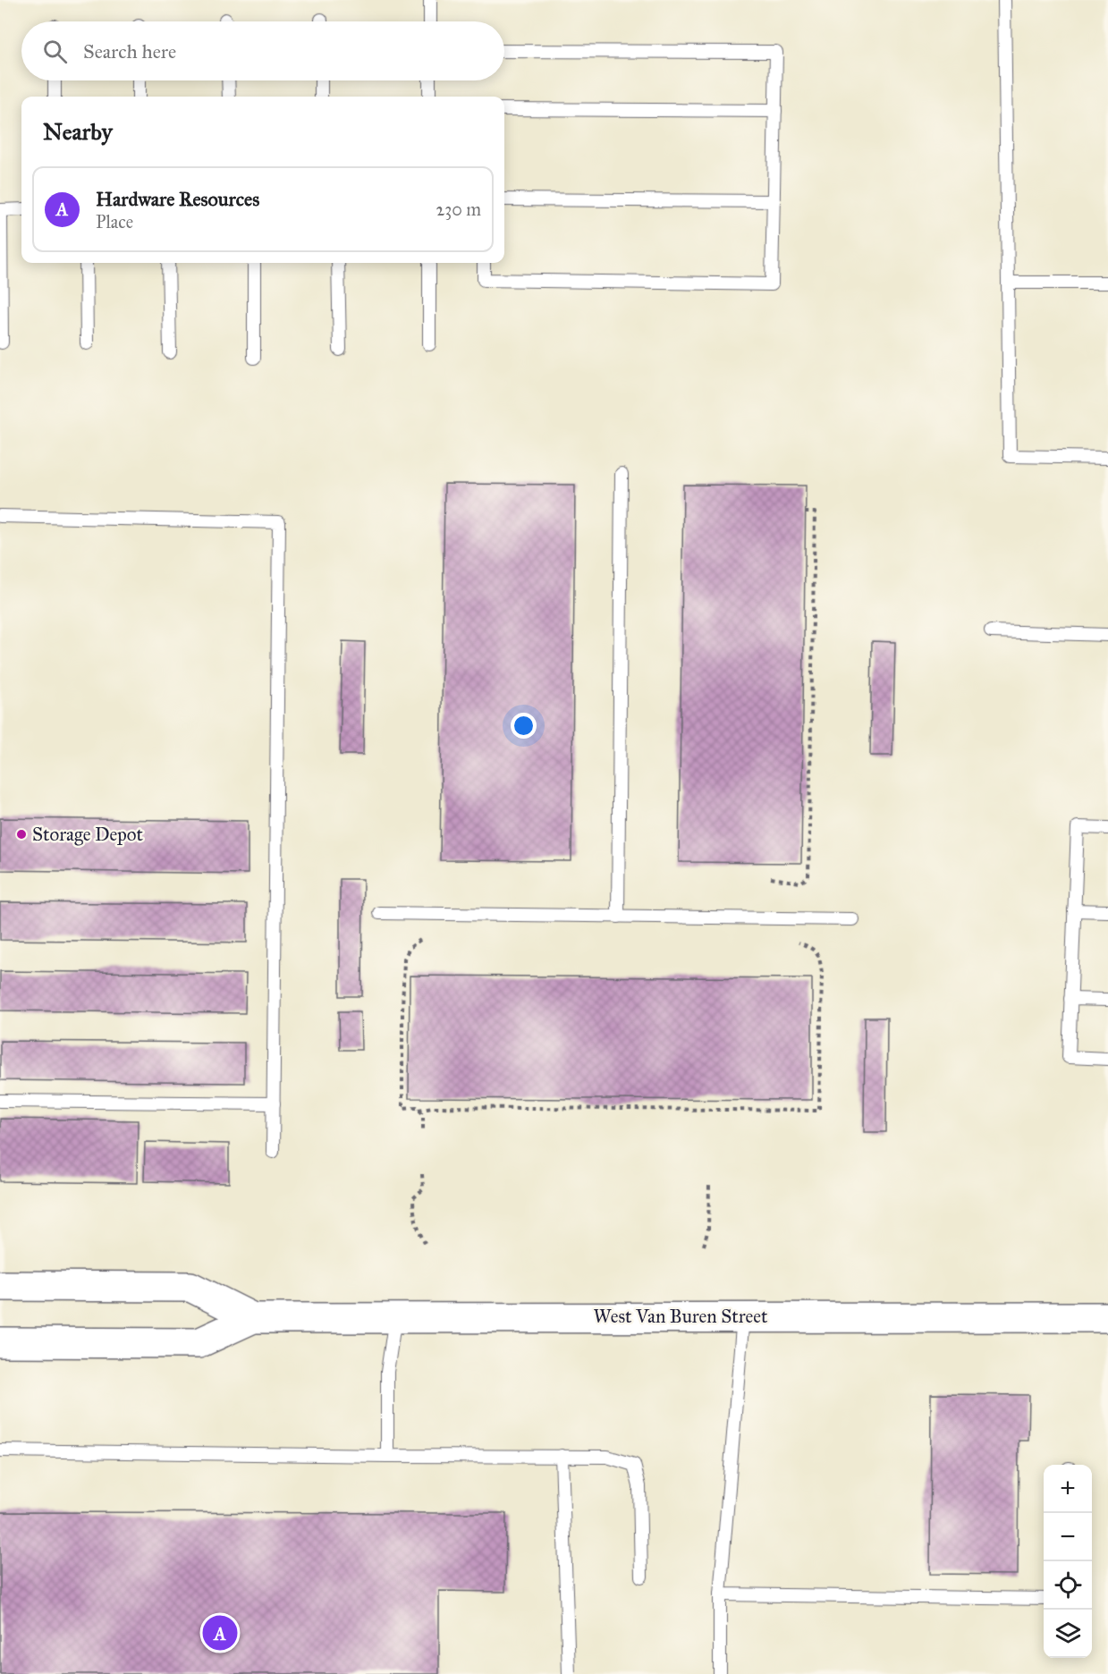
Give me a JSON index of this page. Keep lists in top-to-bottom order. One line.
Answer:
{"streets":{"main road":["West Van Buren Street"]},"places":["Storage Depot"],"page":{"search":"Search here","heading":"Nearby","list":[{"mark":"A","name":"Hardware Resources","note":"Place","value":"230 m"}],"map_buttons":["+","−"],"pins":"A"}}
